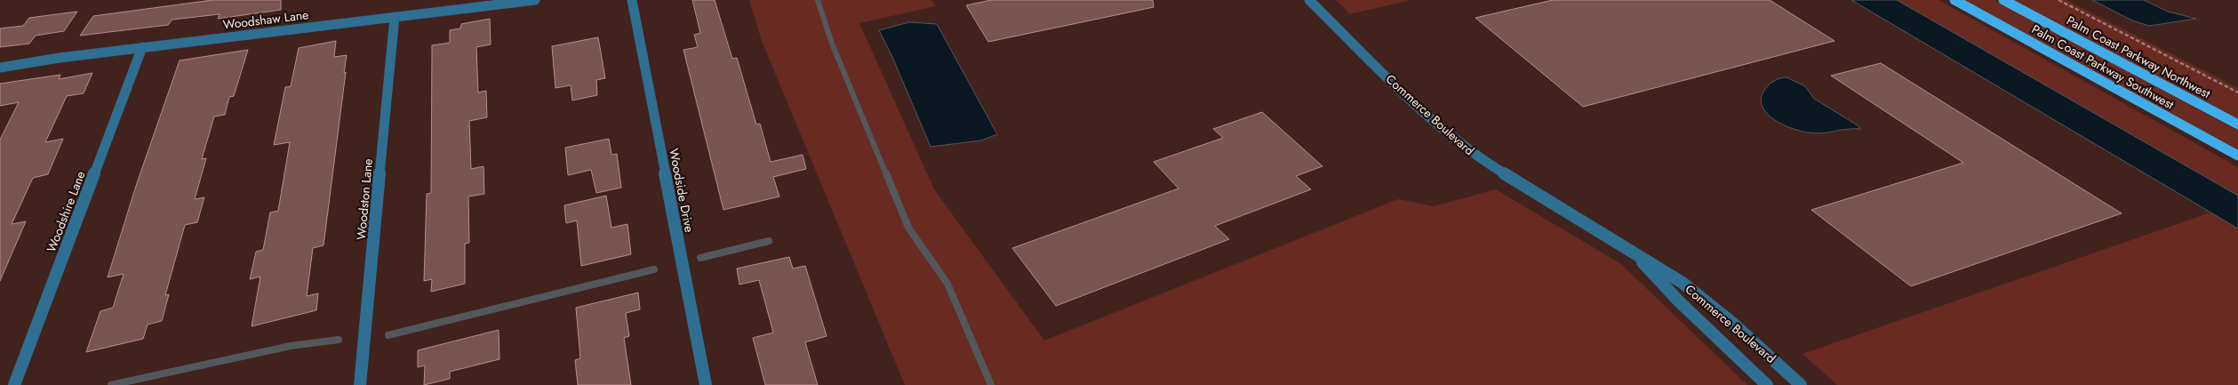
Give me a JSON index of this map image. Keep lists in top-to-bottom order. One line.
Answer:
{"streets":{"main road":["Palm Coast Parkway Northwest","Palm Coast Parkway Southwest"],"street":["Woodshaw Lane","Commerce Boulevard","Woodside Drive","Woodston Lane","Woodshire Lane"]},"crossings":[["Woodshaw Lane","Woodston Lane"],["Woodshaw Lane","Woodshire Lane"]]}
